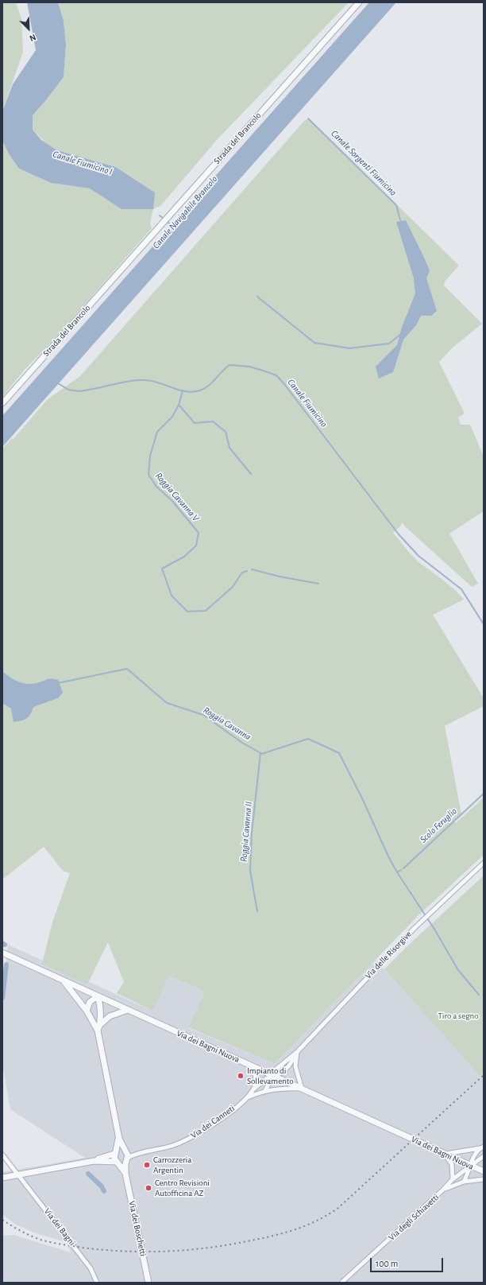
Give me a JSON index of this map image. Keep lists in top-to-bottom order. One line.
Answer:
{"streets":{"street":["Strada del Brancolo","Via delle Risorgive","Via dei Bagni Nuova","Via dei Canneti","Via degli Schiavetti","Via dei Bagni","Via dei Boschetti"]},"crossings":[["Via delle Risorgive","Via dei Bagni Nuova"],["Via delle Risorgive","Via dei Canneti"],["Via dei Bagni Nuova","Via dei Canneti"],["Via dei Bagni Nuova","Via degli Schiavetti"],["Via dei Bagni Nuova","Via dei Boschetti"],["Via dei Canneti","Via dei Boschetti"]],"water":["Canale Fiumicino I","Canale Sorgenti Fiumicino","Canale Navigabile Brancolo","Canale Fiumicino","Roggia Cavanna V","Roggia Cavanna","Scolo Feruglio","Roggia Cavanna II"],"parks":["Tiro a segno"],"places":["Impianto di Sollevamento","Carrozzeria Argentin","Centro Revisioni Autofficina AZ"],"scale_bar":"100 m","north":"bottom right"}
